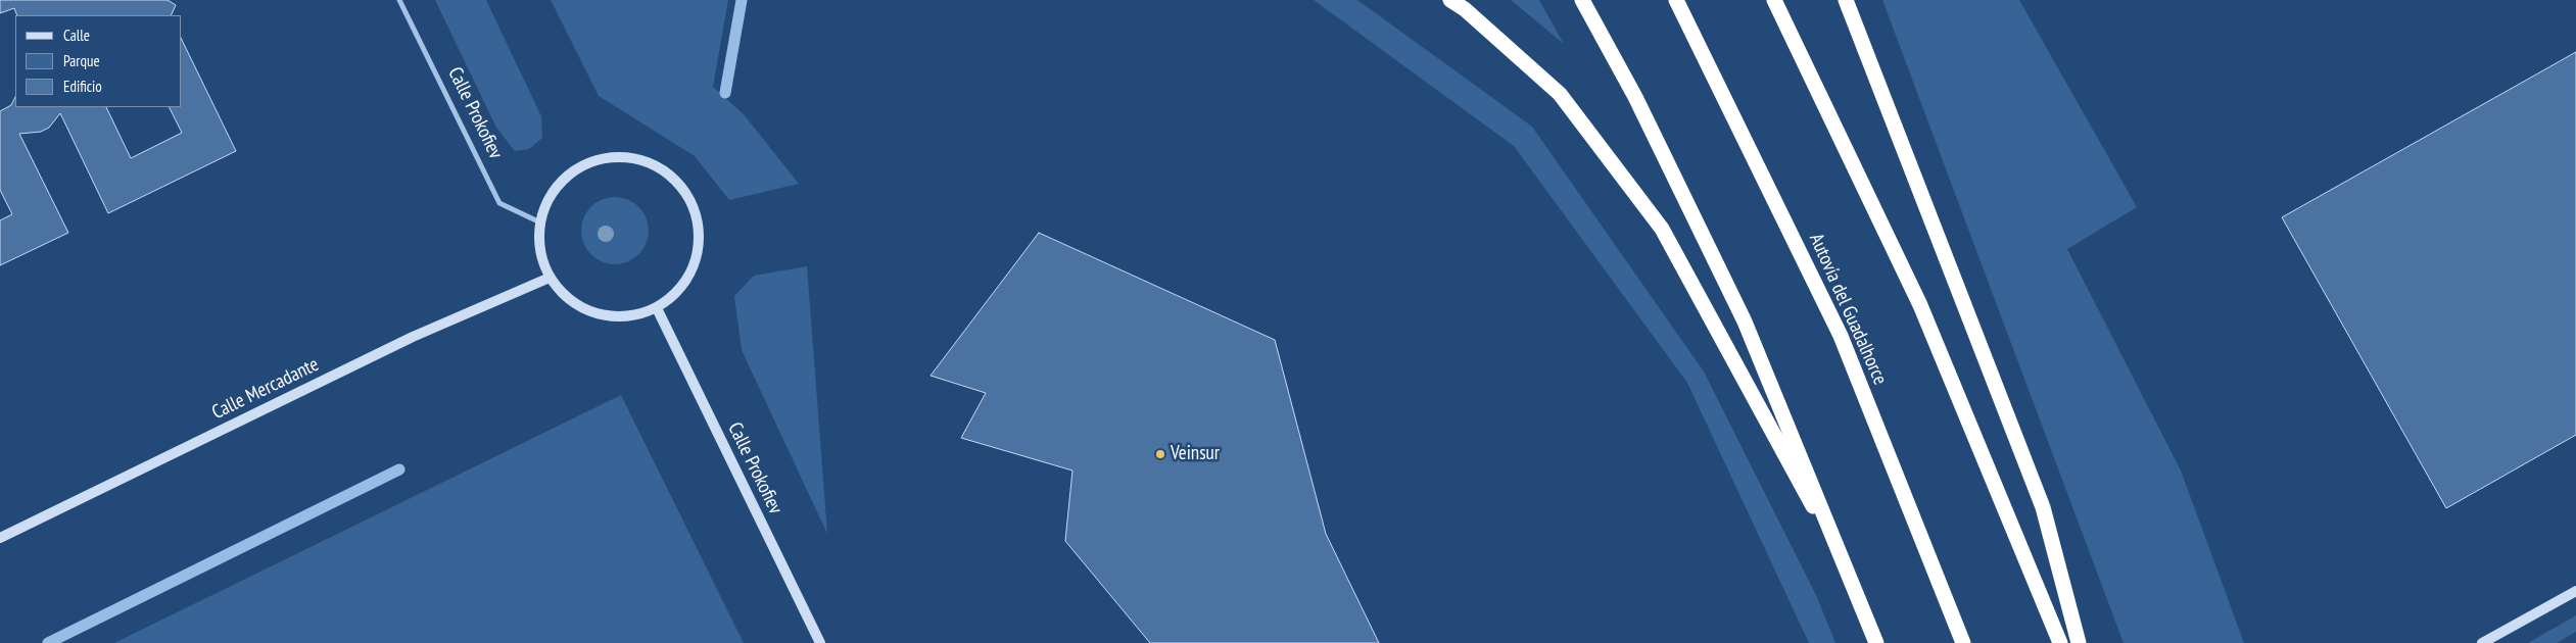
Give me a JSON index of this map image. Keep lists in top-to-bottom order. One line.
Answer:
{"streets":{"highway":["Autovía del Guadalhorce"],"street":["Calle Prokofiev","Calle Mercadante"]},"crossings":[["Calle Prokofiev","Calle Mercadante"]],"places":["Veinsur"],"legend":["Calle","Parque","Edificio"]}
